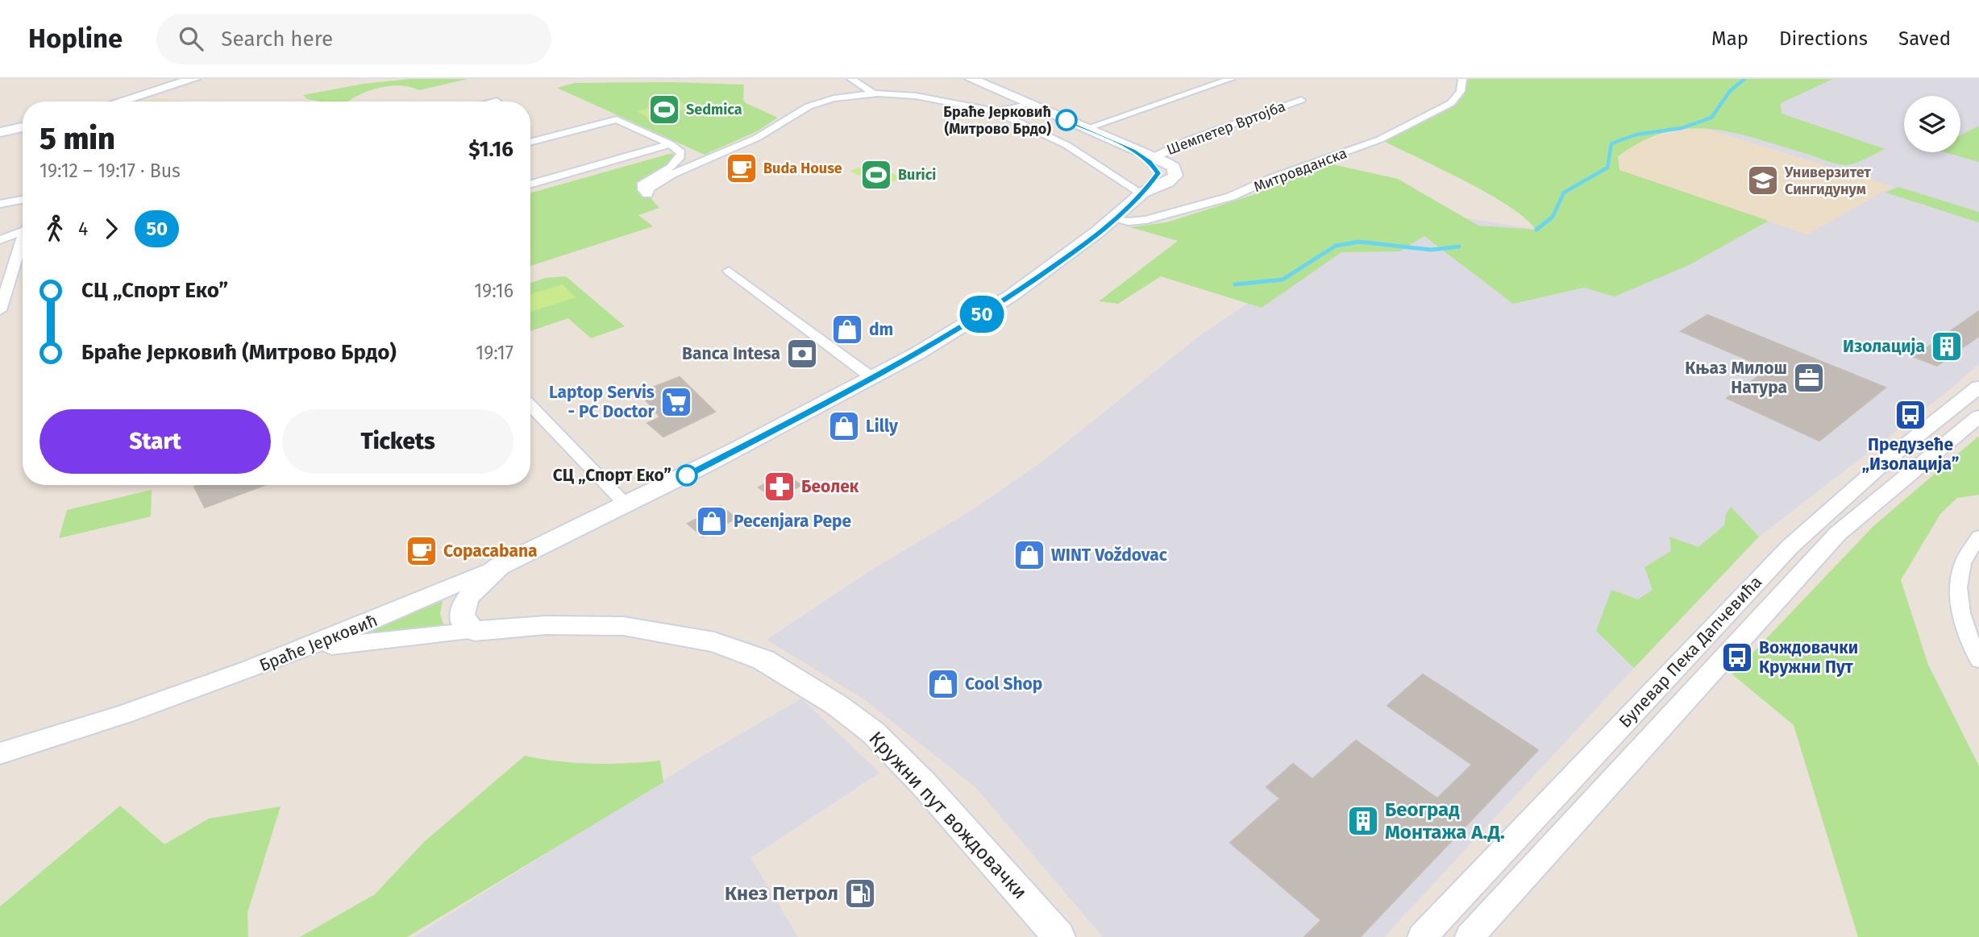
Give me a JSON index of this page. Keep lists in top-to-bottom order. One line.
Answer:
{"streets":{"main road":["Браће Јерковић","Кружни пут вождовачки"],"street":["Шемпетер Вртојба","Митровданска","Булевар Пека Дапчевића"]},"crossings":[["Шемпетер Вртојба","Браће Јерковић"],["Митровданска","Браће Јерковић"],["Браће Јерковић","Кружни пут вождовачки"]],"places":{"sports":["Sedmica","Burici"],"other":["Браће Јерковић (Митрово Брдо)","СЦ „Спорт Еко”"],"cafe":["Buda House","Copacabana"],"school or university":["Универзитет Сингидунум"],"shop":["dm","Lilly","Pecenjara Pepe","WINT Voždovac","Cool Shop"],"building":["Изолација","Београд Монтажа А.Д."],"bank":["Banca Intesa"],"office":["Књаз Милош Натура"],"supermarket":["Laptop Servis - PC Doctor"],"bus stop":["Предузеће „Изолација”","Вождовачки Кружни Пут"],"pharmacy":["Беолек"],"fuel station":["Кнез Петрол"]},"lines":["bus line 50"],"page":{"header":"Hopline","search":"Search here","nav":["Map","Directions","Saved"],"on_map":"50","heading":["5 min","19:12 – 19:17 · Bus","$1.16"],"legs":["4","50"],"list":[{"name":"СЦ „Спорт Еко”","value":"19:16"},{"name":"Браће Јерковић (Митрово Брдо)","value":"19:17"}],"buttons":["Start","Tickets"]}}
